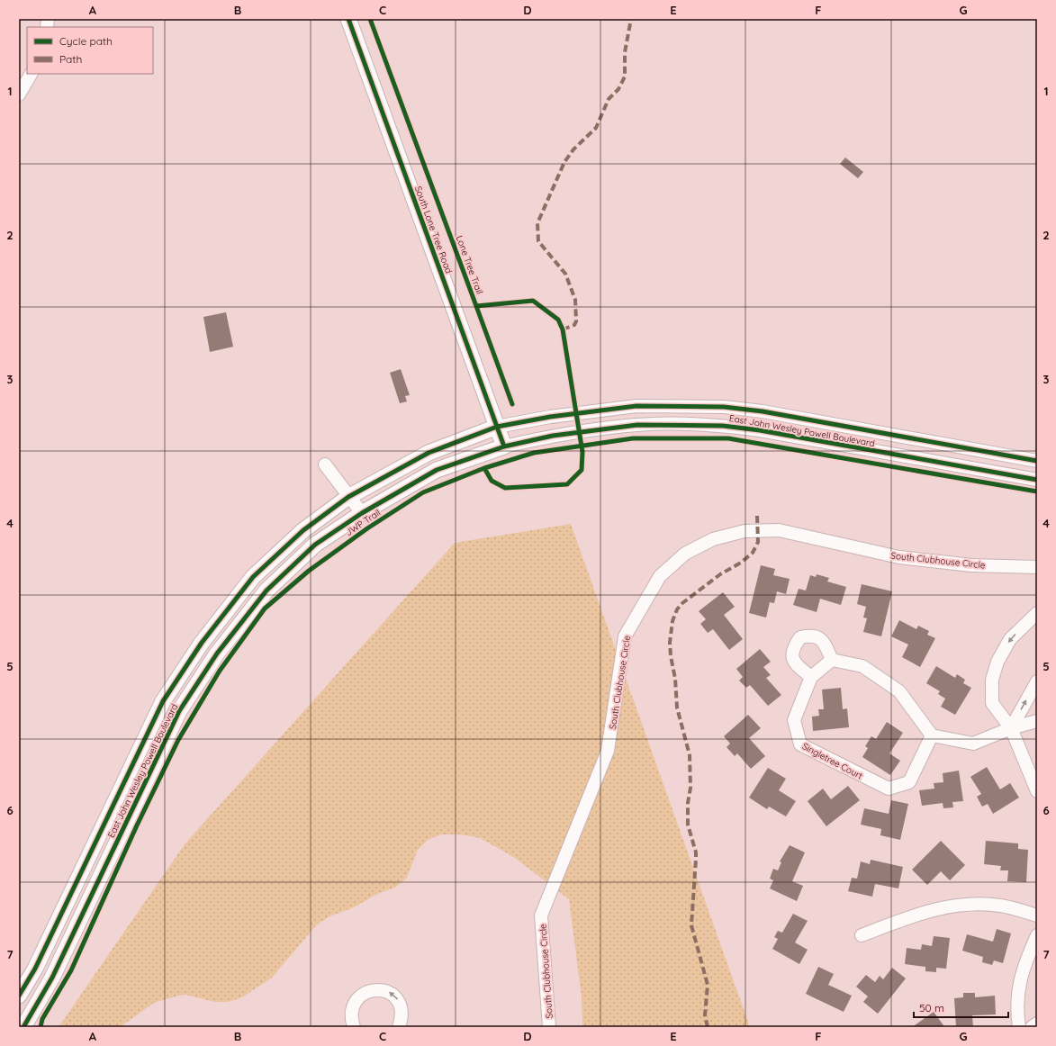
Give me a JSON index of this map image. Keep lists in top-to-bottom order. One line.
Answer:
{"streets":{"main road":["South Lone Tree Road","East John Wesley Powell Boulevard"],"street":["South Clubhouse Circle","Singletree Court"],"cycle path":["Lone Tree Trail","JWP Trail"]},"crossings":[["South Lone Tree Road","East John Wesley Powell Boulevard"]],"legend":["Cycle path","Path"],"scale_bar":"50 m","grid":{"columns":["A","B","C","D","E","F","G"],"rows":["1","2","3","4","5","6","7"]}}
